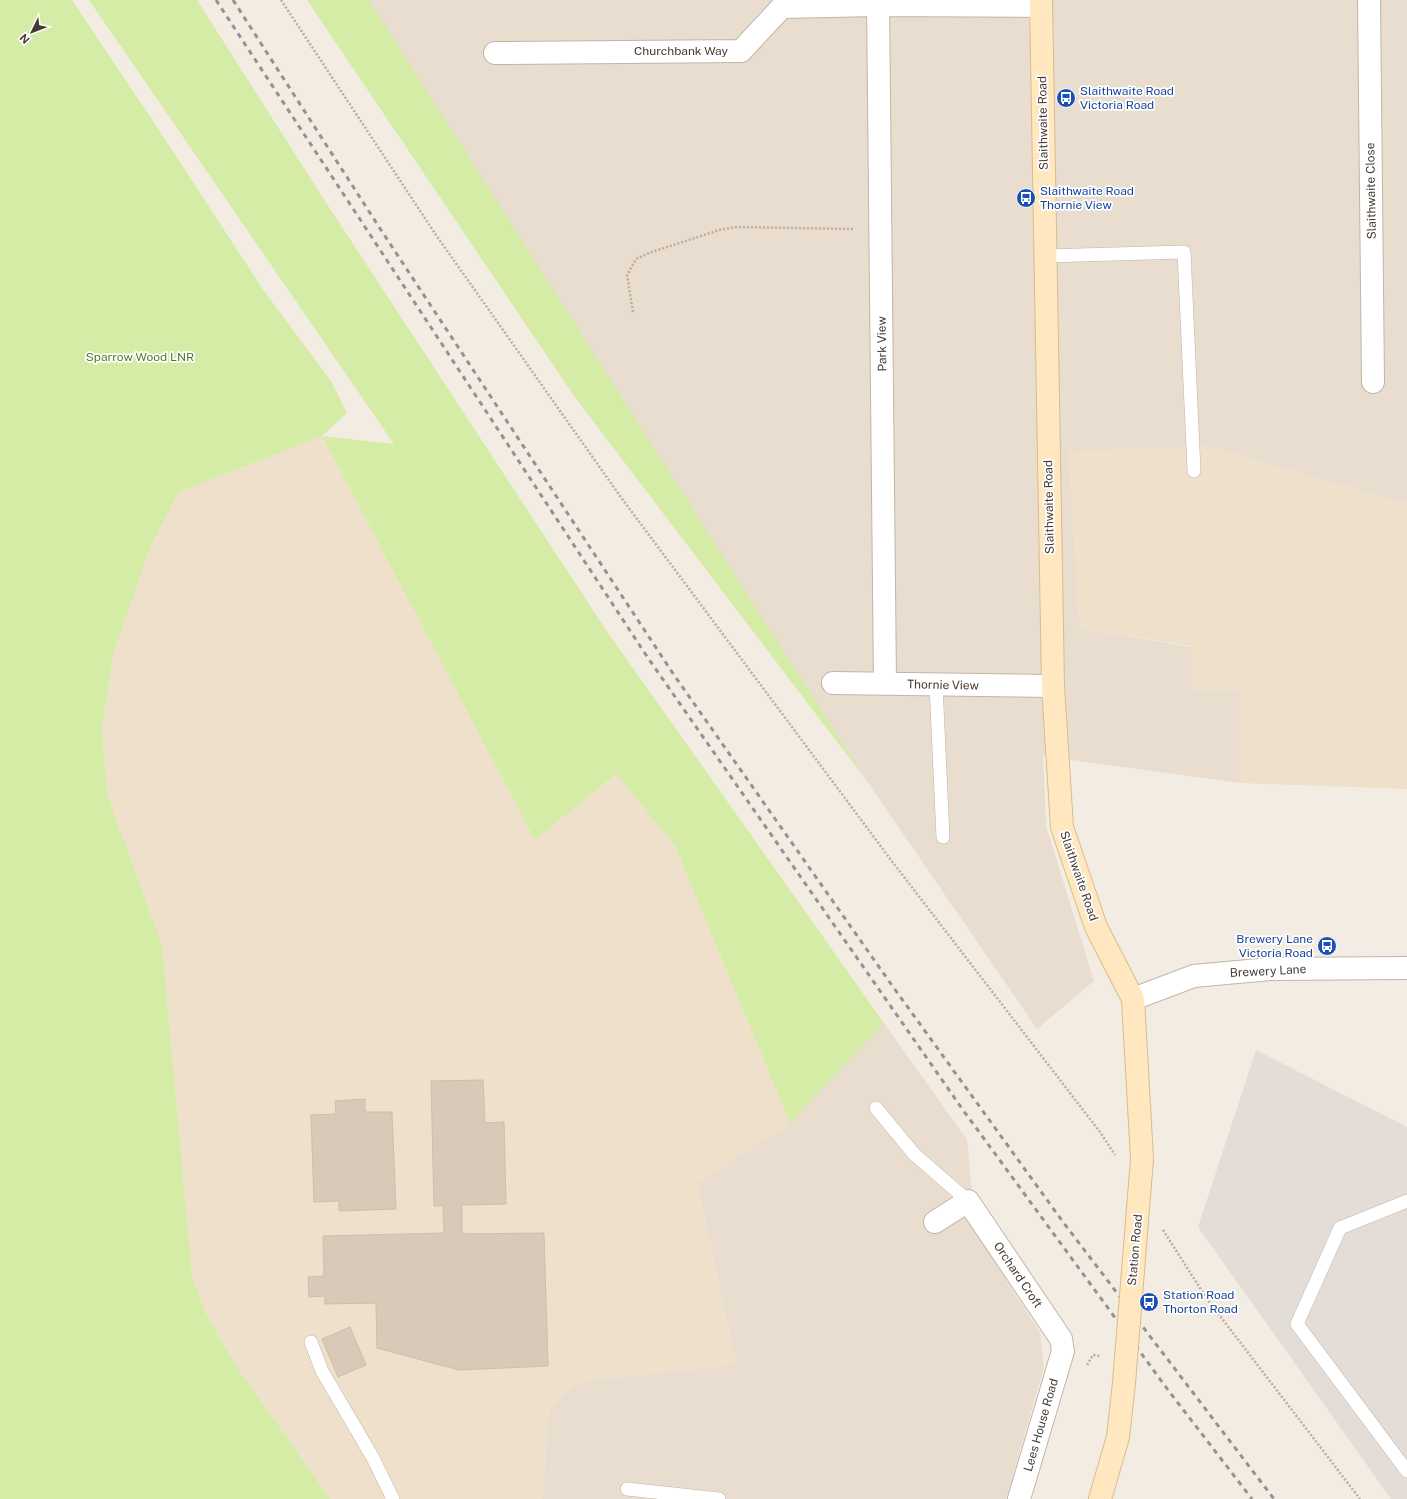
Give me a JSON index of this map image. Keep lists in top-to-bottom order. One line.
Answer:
{"streets":{"main road":["Slaithwaite Road","Station Road"],"street":["Churchbank Way","Slaithwaite Close","Park View","Thornie View","Brewery Lane","Orchard Croft","Lees House Road"]},"crossings":[["Churchbank Way","Slaithwaite Road"],["Churchbank Way","Park View"],["Slaithwaite Road","Thornie View"],["Slaithwaite Road","Brewery Lane"],["Slaithwaite Road","Station Road"],["Park View","Thornie View"],["Brewery Lane","Station Road"],["Orchard Croft","Lees House Road"]],"parks":["Sparrow Wood LNR"],"places":{"bus stop":["Slaithwaite Road Victoria Road","Slaithwaite Road Thornie View","Brewery Lane Victoria Road","Station Road Thorton Road"]},"north":"bottom left"}
